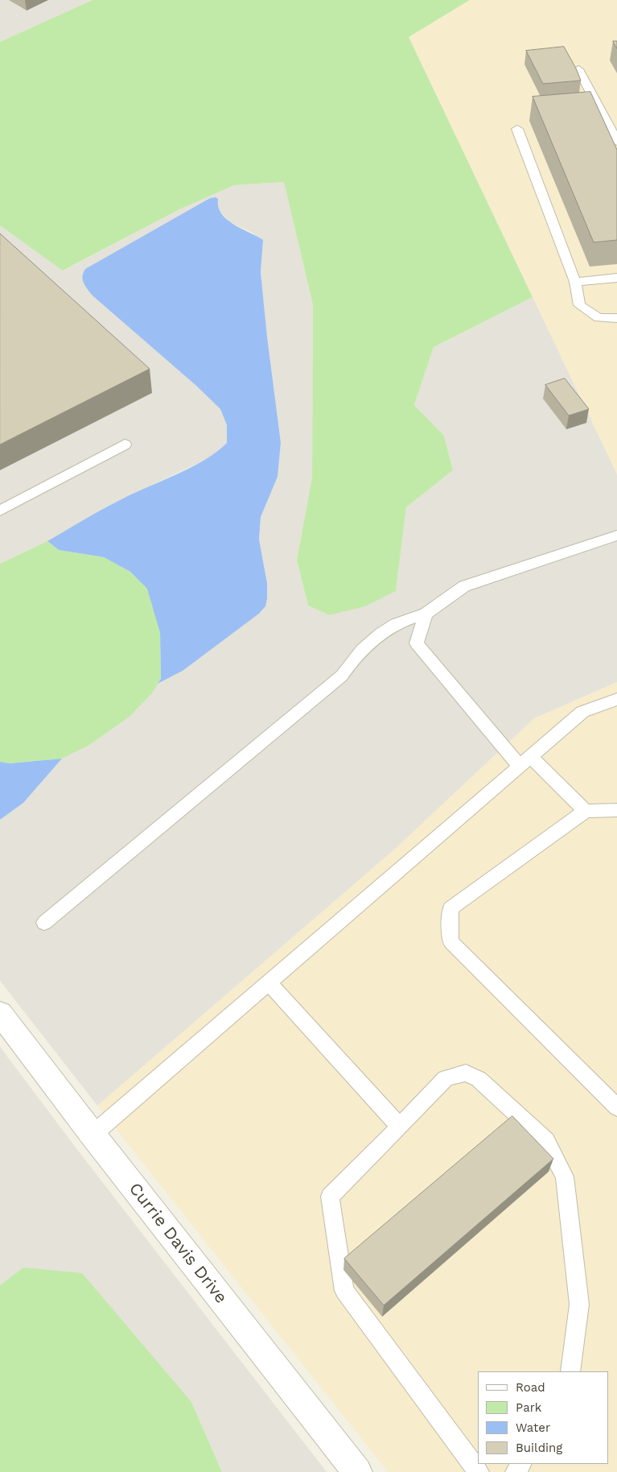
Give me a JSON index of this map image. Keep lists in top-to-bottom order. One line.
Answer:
{"streets":{"street":["Currie Davis Drive"]},"legend":["Road","Park","Water","Building"]}
